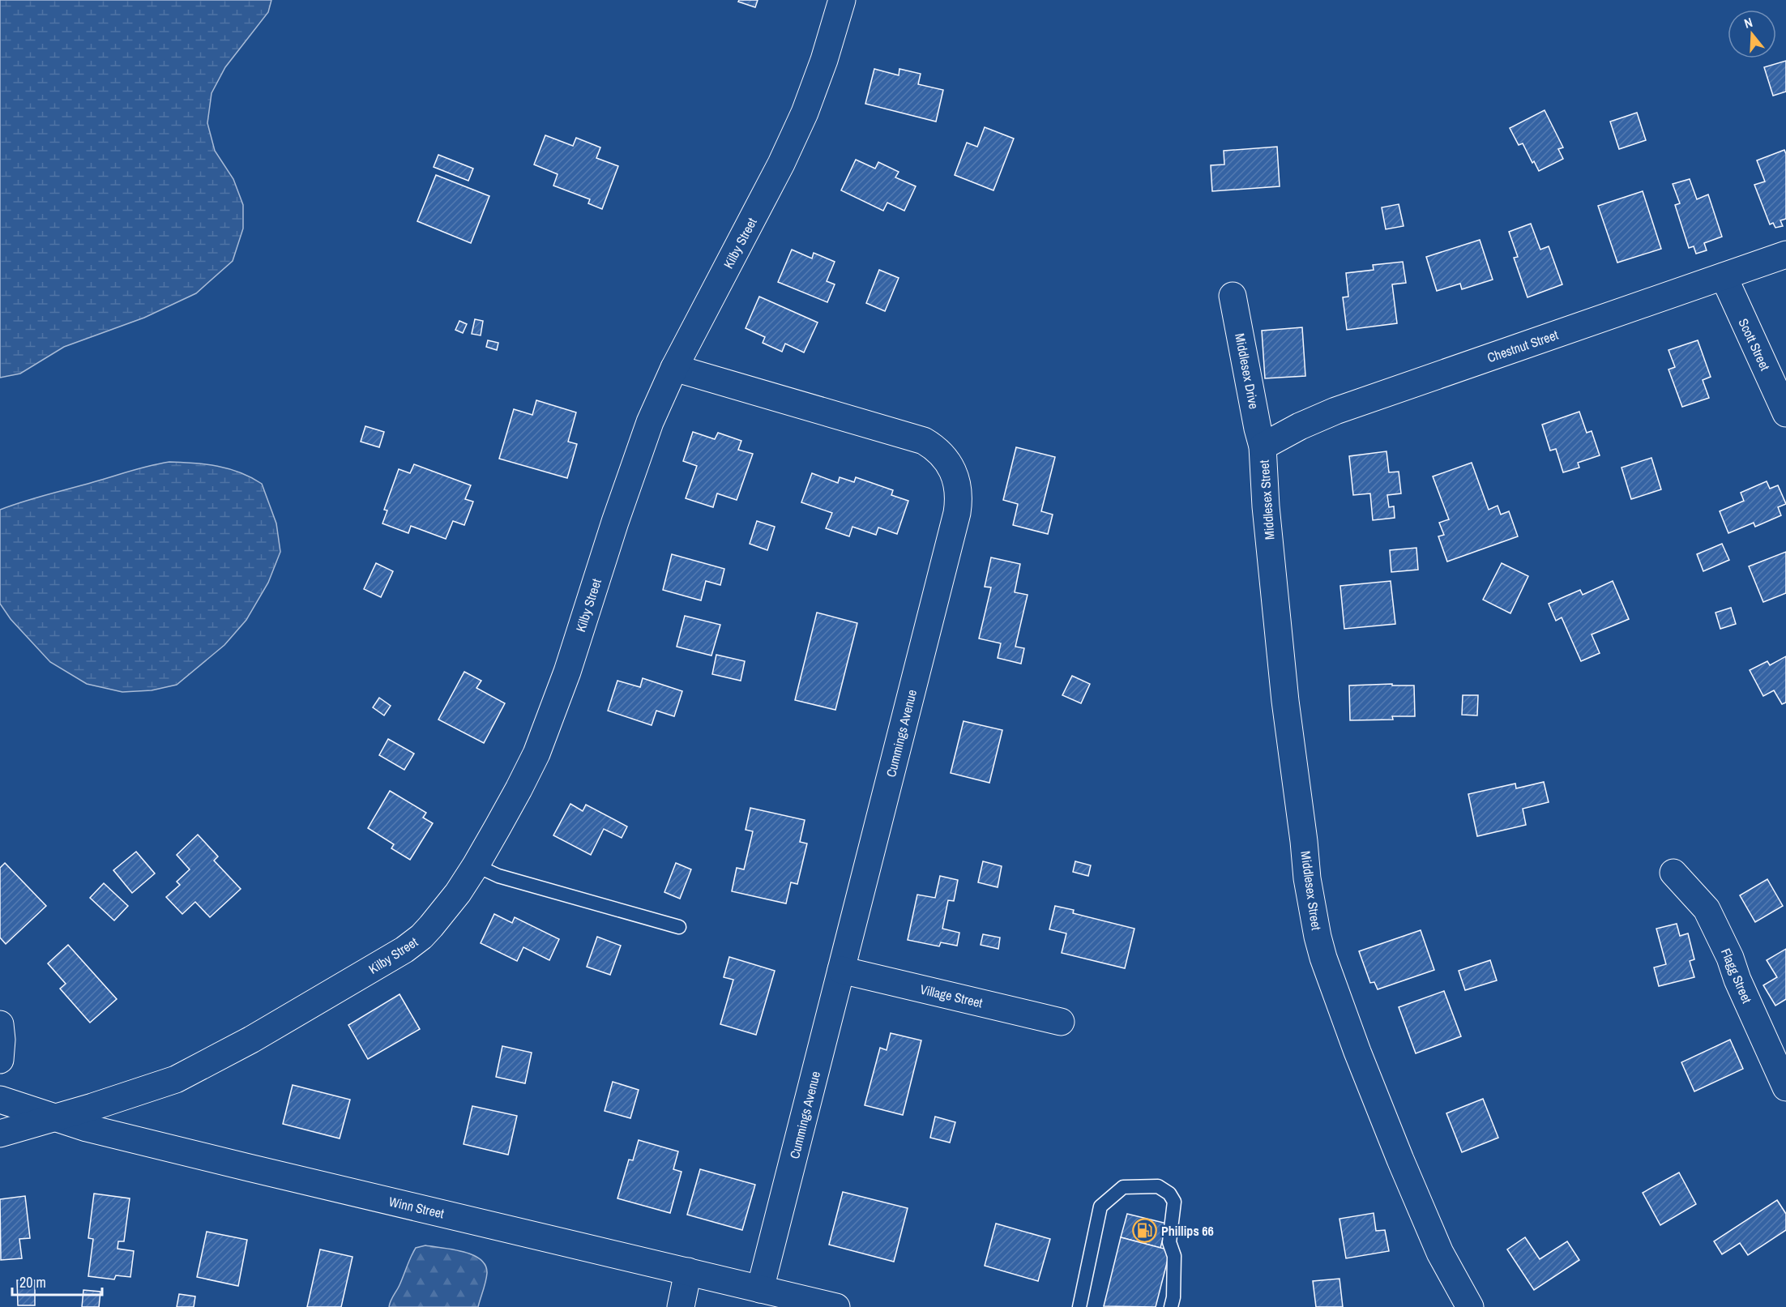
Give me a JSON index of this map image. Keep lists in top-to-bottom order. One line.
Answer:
{"streets":{"street":["Kilby Street","Scott Street","Chestnut Street","Middlesex Drive","Middlesex Street","Cummings Avenue","Flagg Street","Village Street","Winn Street"]},"crossings":[["Kilby Street","Cummings Avenue"],["Kilby Street","Winn Street"],["Scott Street","Chestnut Street"],["Chestnut Street","Middlesex Drive"],["Chestnut Street","Middlesex Street"],["Middlesex Drive","Middlesex Street"],["Cummings Avenue","Village Street"],["Cummings Avenue","Winn Street"]],"places":{"fuel station":["Phillips 66"]},"scale_bar":"20 m","north":"top"}
